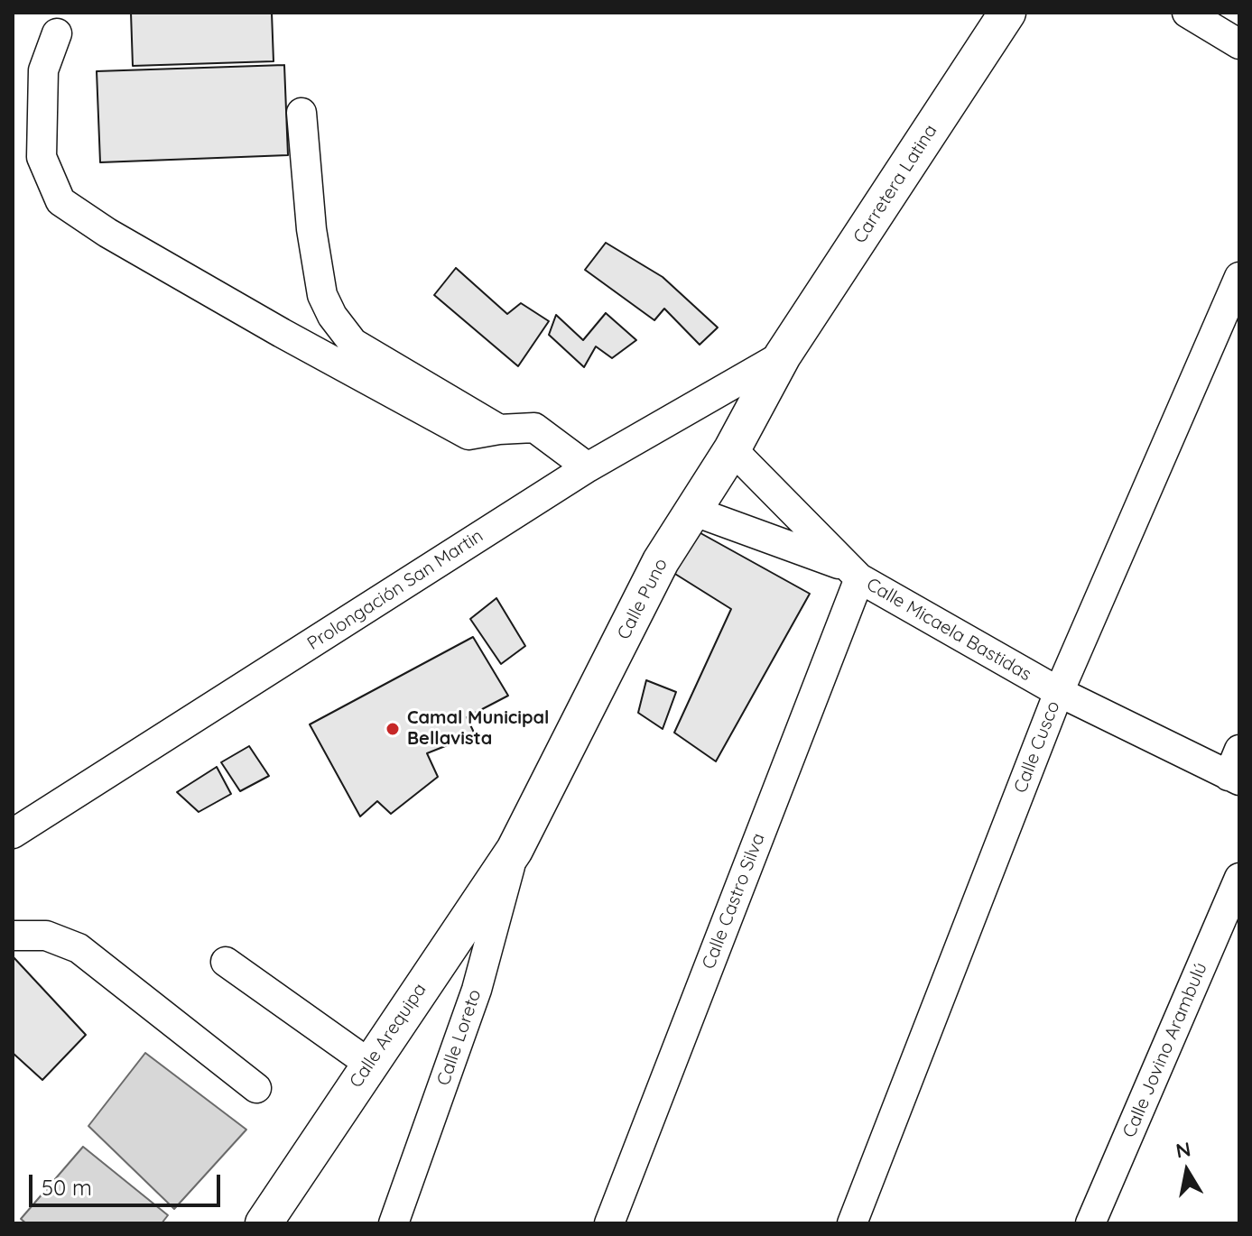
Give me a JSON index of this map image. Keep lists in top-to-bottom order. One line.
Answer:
{"streets":{"main road":["Carretera Latina","Calle Puno","Calle Arequipa"],"street":["Prolongación San Martin","Calle Micaela Bastidas","Calle Cusco","Calle Castro Silva","Calle Loreto","Calle Jovino Arambulú"]},"crossings":[["Carretera Latina","Prolongación San Martin"],["Carretera Latina","Calle Puno"],["Prolongación San Martin","Calle Puno"],["Calle Puno","Calle Micaela Bastidas"],["Calle Puno","Calle Arequipa"],["Calle Puno","Calle Loreto"],["Calle Micaela Bastidas","Calle Cusco"],["Calle Micaela Bastidas","Calle Castro Silva"],["Calle Arequipa","Calle Loreto"]],"places":["Camal Municipal Bellavista"],"scale_bar":"50 m","north":"top"}
